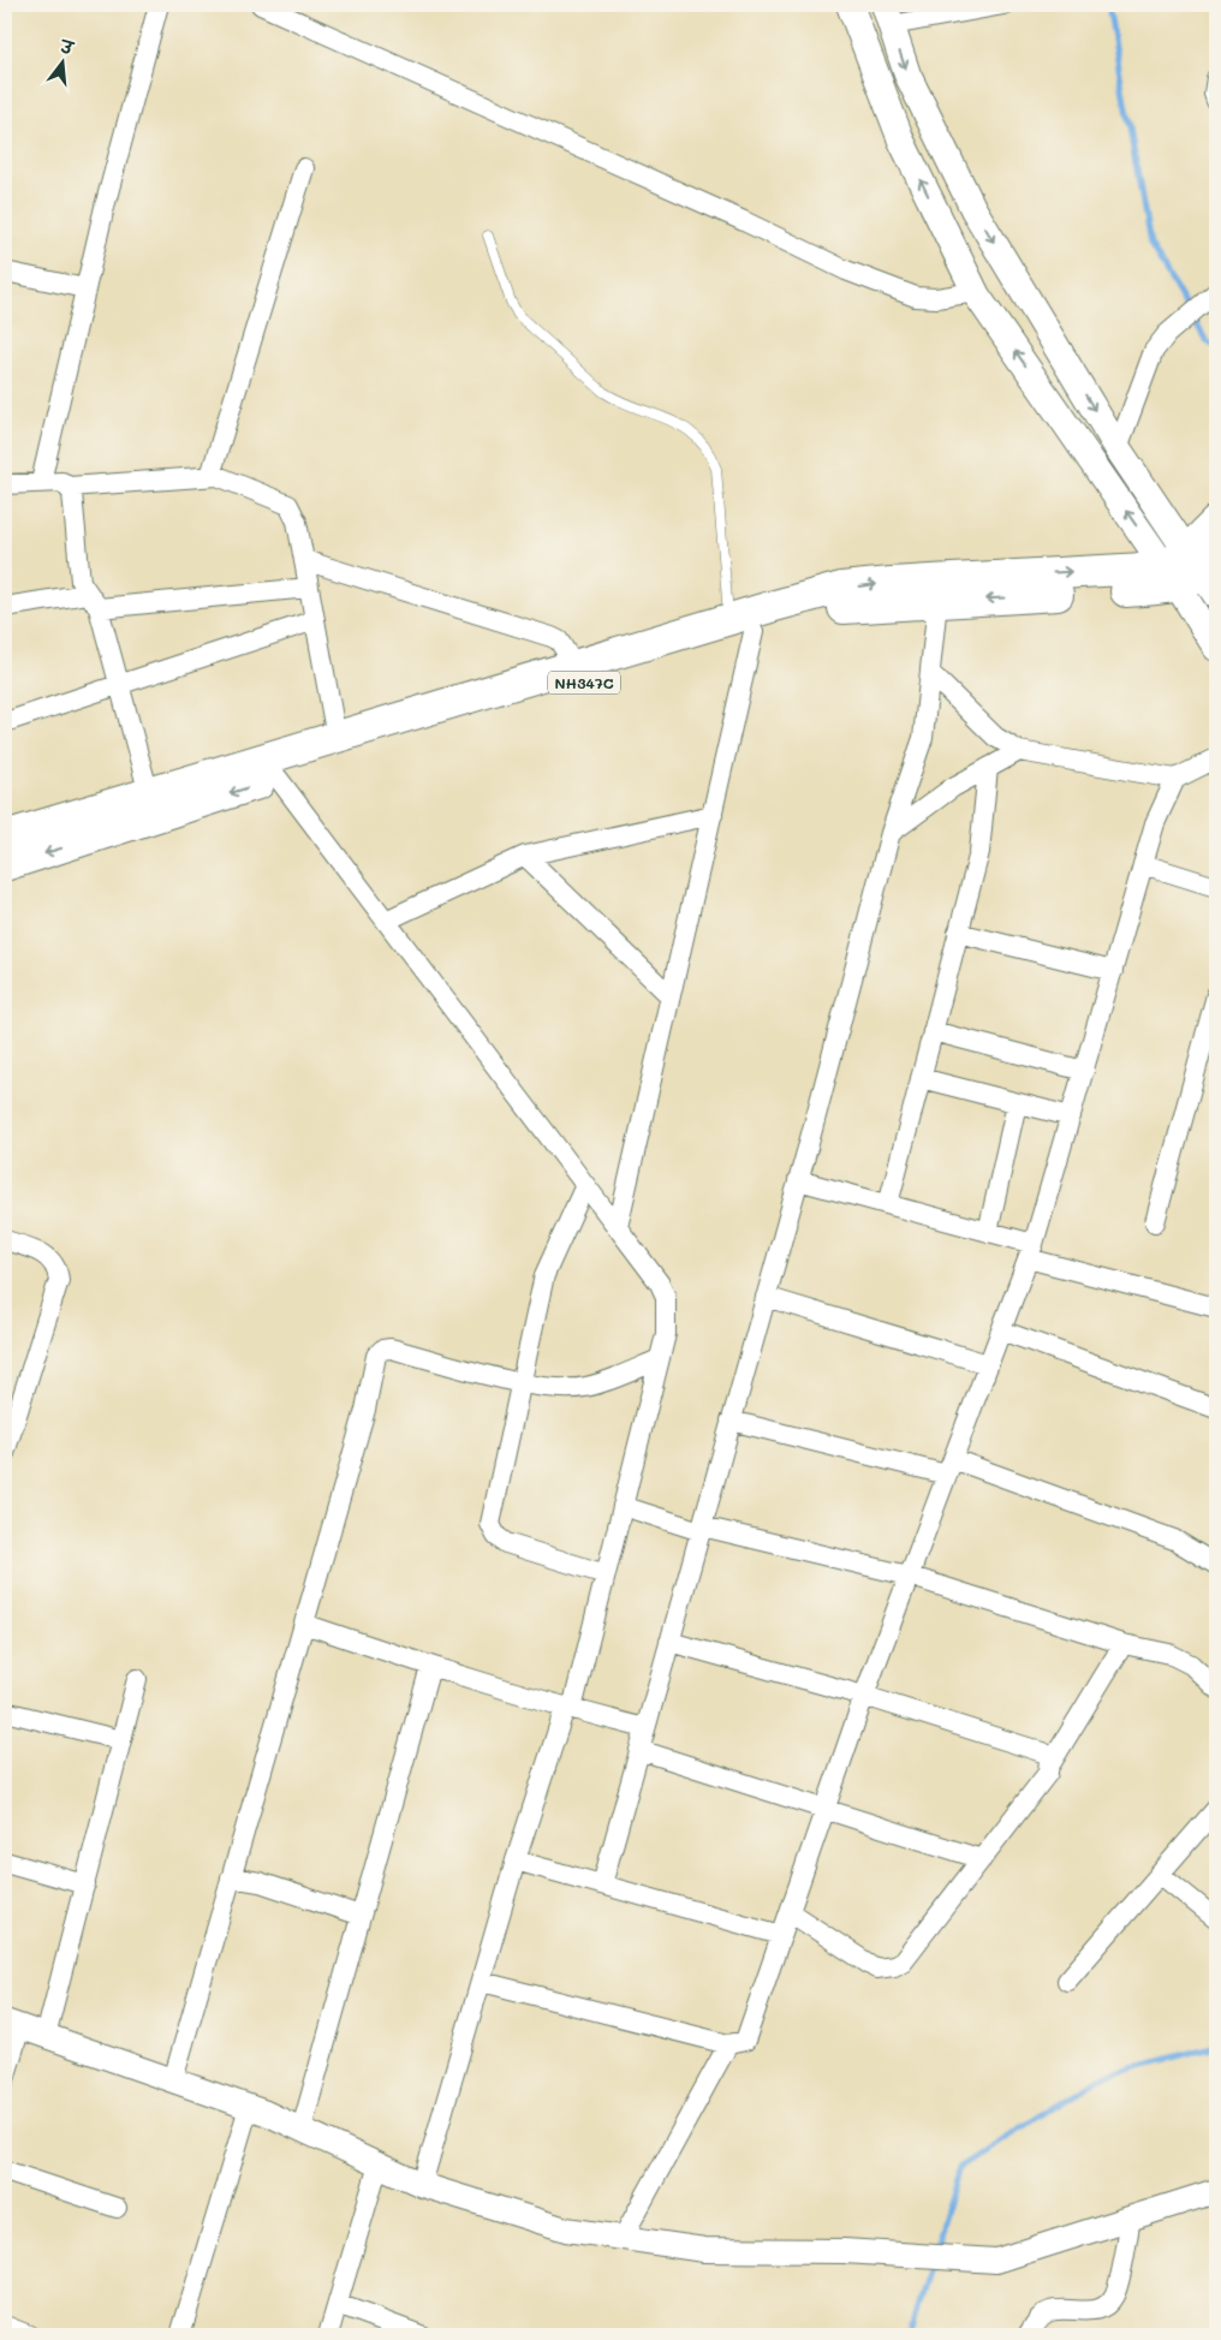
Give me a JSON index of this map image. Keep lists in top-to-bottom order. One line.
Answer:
{"streets":{"highway":["NH347C"]},"north":"top"}
